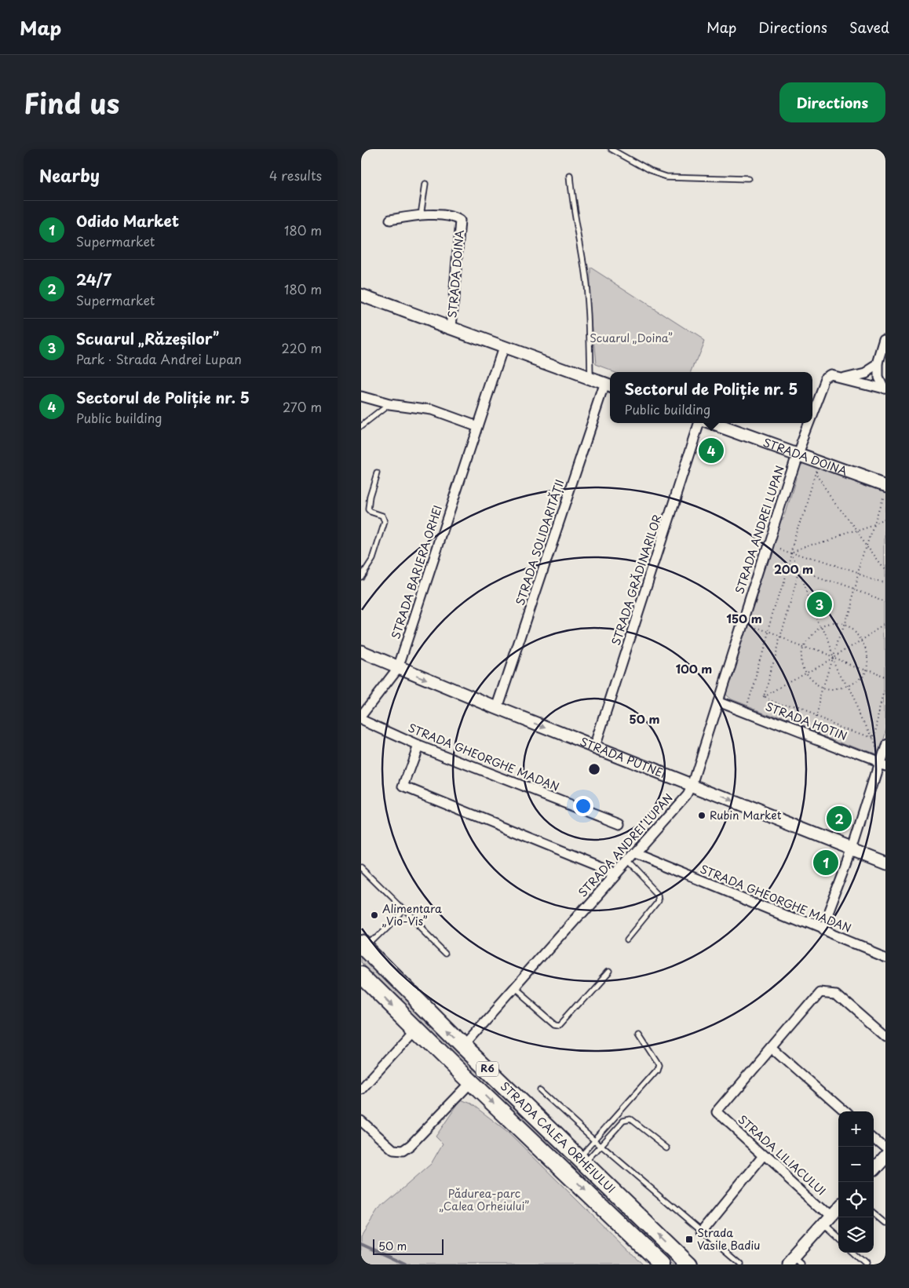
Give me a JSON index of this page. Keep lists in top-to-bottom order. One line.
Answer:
{"streets":{"highway":["R6","STRADA CALEA ORHEIULUI"],"street":["STRADA DOINA","STRADA ANDREI LUPAN","STRADA SOLIDARITĂȚII","STRADA BARIERA ORHEI","STRADA GRĂDINARILOR","STRADA HOTIN","STRADA GHEORGHE MADAN","STRADA PUTNEI","STRADA LILIACULUI"]},"crossings":[["STRADA DOINA","STRADA ANDREI LUPAN"],["STRADA DOINA","STRADA SOLIDARITĂȚII"],["STRADA DOINA","STRADA BARIERA ORHEI"],["STRADA ANDREI LUPAN","STRADA HOTIN"],["STRADA ANDREI LUPAN","STRADA GHEORGHE MADAN"],["STRADA ANDREI LUPAN","STRADA PUTNEI"],["STRADA ANDREI LUPAN","STRADA CALEA ORHEIULUI"],["STRADA SOLIDARITĂȚII","STRADA PUTNEI"],["STRADA BARIERA ORHEI","STRADA PUTNEI"],["STRADA GRĂDINARILOR","STRADA PUTNEI"]],"one_way":["STRADA PUTNEI"],"parks":["Scuarul „Doina”","Pădurea-parc „Calea Orheiului”"],"places":{"other":["Rubin Market","Alimentara „Vio-Vis”"],"transit":["Strada Vasile Badiu"]},"scale_bar":"50 m","page":{"header":"Map","nav":["Map","Directions","Saved"],"title":"Find us","buttons":"Directions","heading":["Nearby","4 results"],"list":[{"mark":"1","name":"Odido Market","note":"Supermarket","value":"180 m"},{"mark":"2","name":"24/7","note":"Supermarket","value":"180 m"},{"mark":"3","name":"Scuarul „Răzeșilor”","note":"Park · Strada Andrei Lupan","value":"220 m"},{"mark":"4","name":"Sectorul de Poliție nr. 5","note":"Public building","value":"270 m"}],"popup":["Sectorul de Poliție nr. 5","Public building"],"pins":["4","3","2","1"],"map_buttons":["+","−"],"scale":"50 m"},"rings":["200 m","150 m","100 m","50 m"]}
